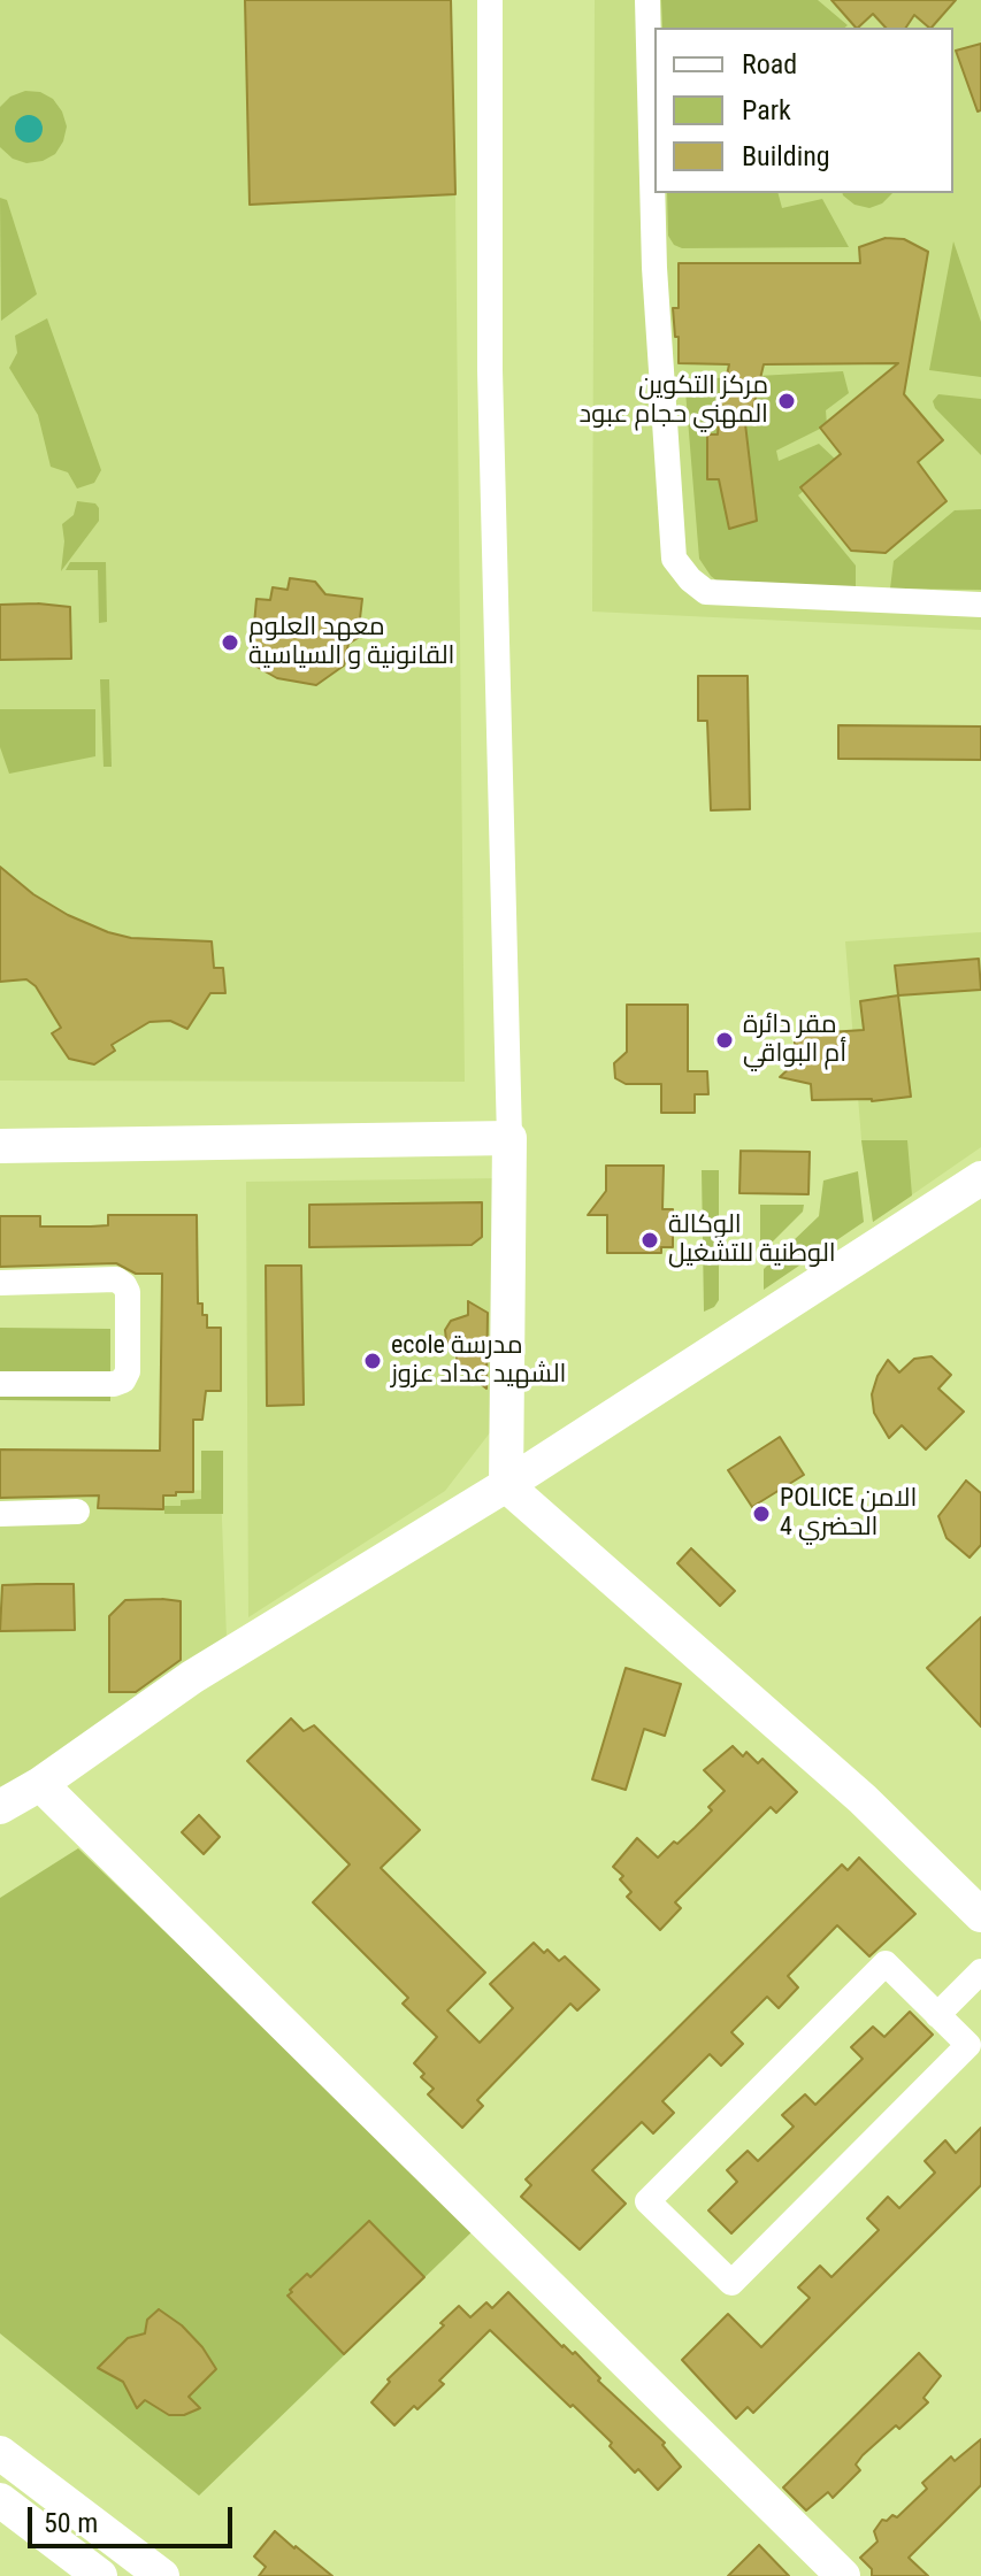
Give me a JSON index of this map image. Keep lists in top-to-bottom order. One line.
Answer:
{"places":["مركز التكوين المهني حجام عبود","معهد العلوم القانونية و السياسية","مقر دائرة أم البواقي","الوكالة الوطنية للتشغيل","ecole مدرسة الشهيد عداد عزوز","POLICE الامن الحضري 4"],"legend":["Road","Park","Building"],"scale_bar":"50 m"}
